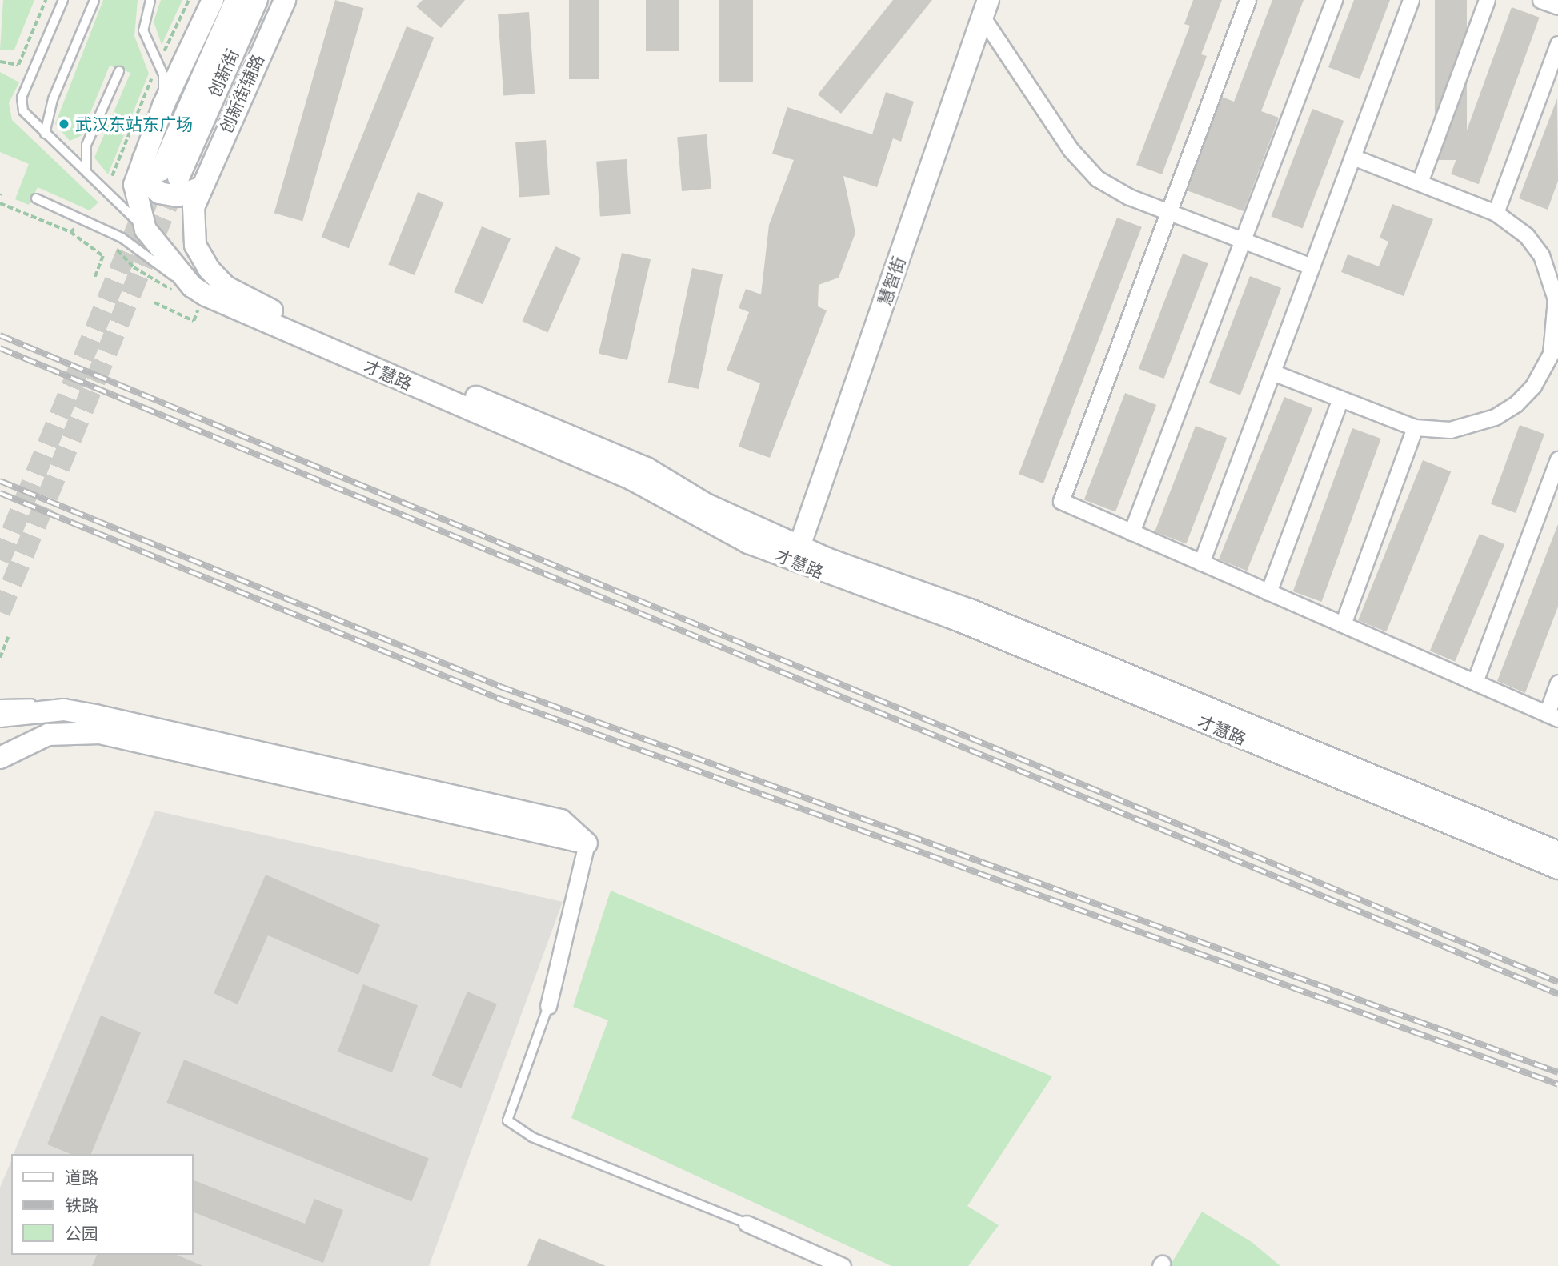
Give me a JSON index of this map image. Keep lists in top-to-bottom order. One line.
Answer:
{"streets":{"street":["创新街","创新街辅路","慧智街","才慧路"]},"crossings":[["创新街辅路","才慧路"],["慧智街","才慧路"]],"places":["武汉东站东广场"],"legend":["道路","铁路","公园"]}
